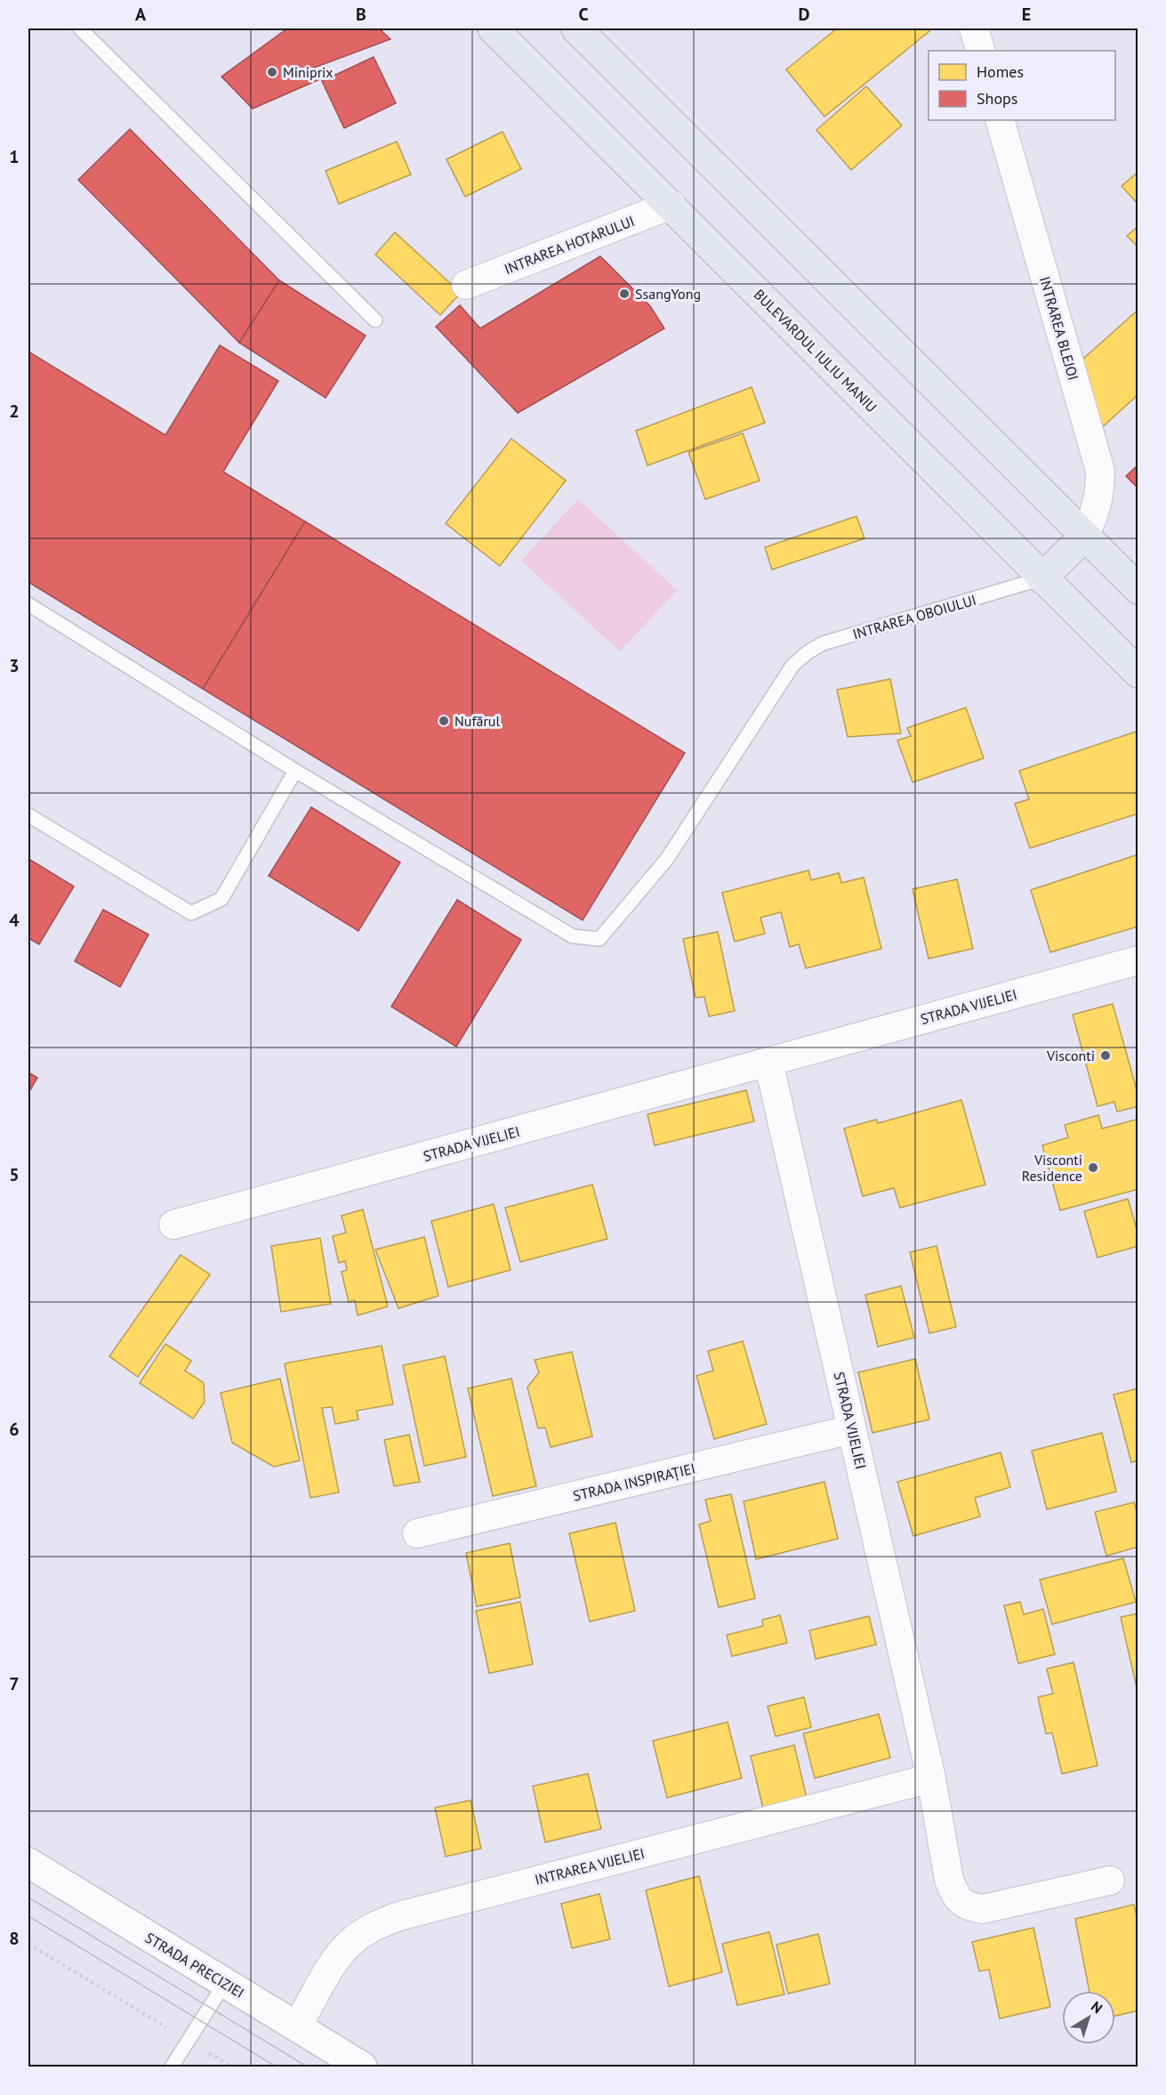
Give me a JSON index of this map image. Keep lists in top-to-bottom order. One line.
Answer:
{"streets":{"main road":["BULEVARDUL IULIU MANIU"],"street":["INTRAREA HOTARULUI","INTRAREA BLEJOI","STRADA VIJELIEI","STRADA INSPIRAȚIEI","INTRAREA VIJELIEI","STRADA PRECIZIEI"],"lane":["INTRAREA OBOIULUI"]},"crossings":[["INTRAREA HOTARULUI","BULEVARDUL IULIU MANIU"],["BULEVARDUL IULIU MANIU","INTRAREA OBOIULUI"],["STRADA VIJELIEI","STRADA INSPIRAȚIEI"],["STRADA VIJELIEI","INTRAREA VIJELIEI"],["INTRAREA VIJELIEI","STRADA PRECIZIEI"]],"places":["Miniprix","SsangYong","Nufărul","Visconti","Visconti Residence"],"legend":["Homes","Shops"],"north":"top right","grid":{"columns":["A","B","C","D","E"],"rows":["1","2","3","4","5","6","7","8"]}}
